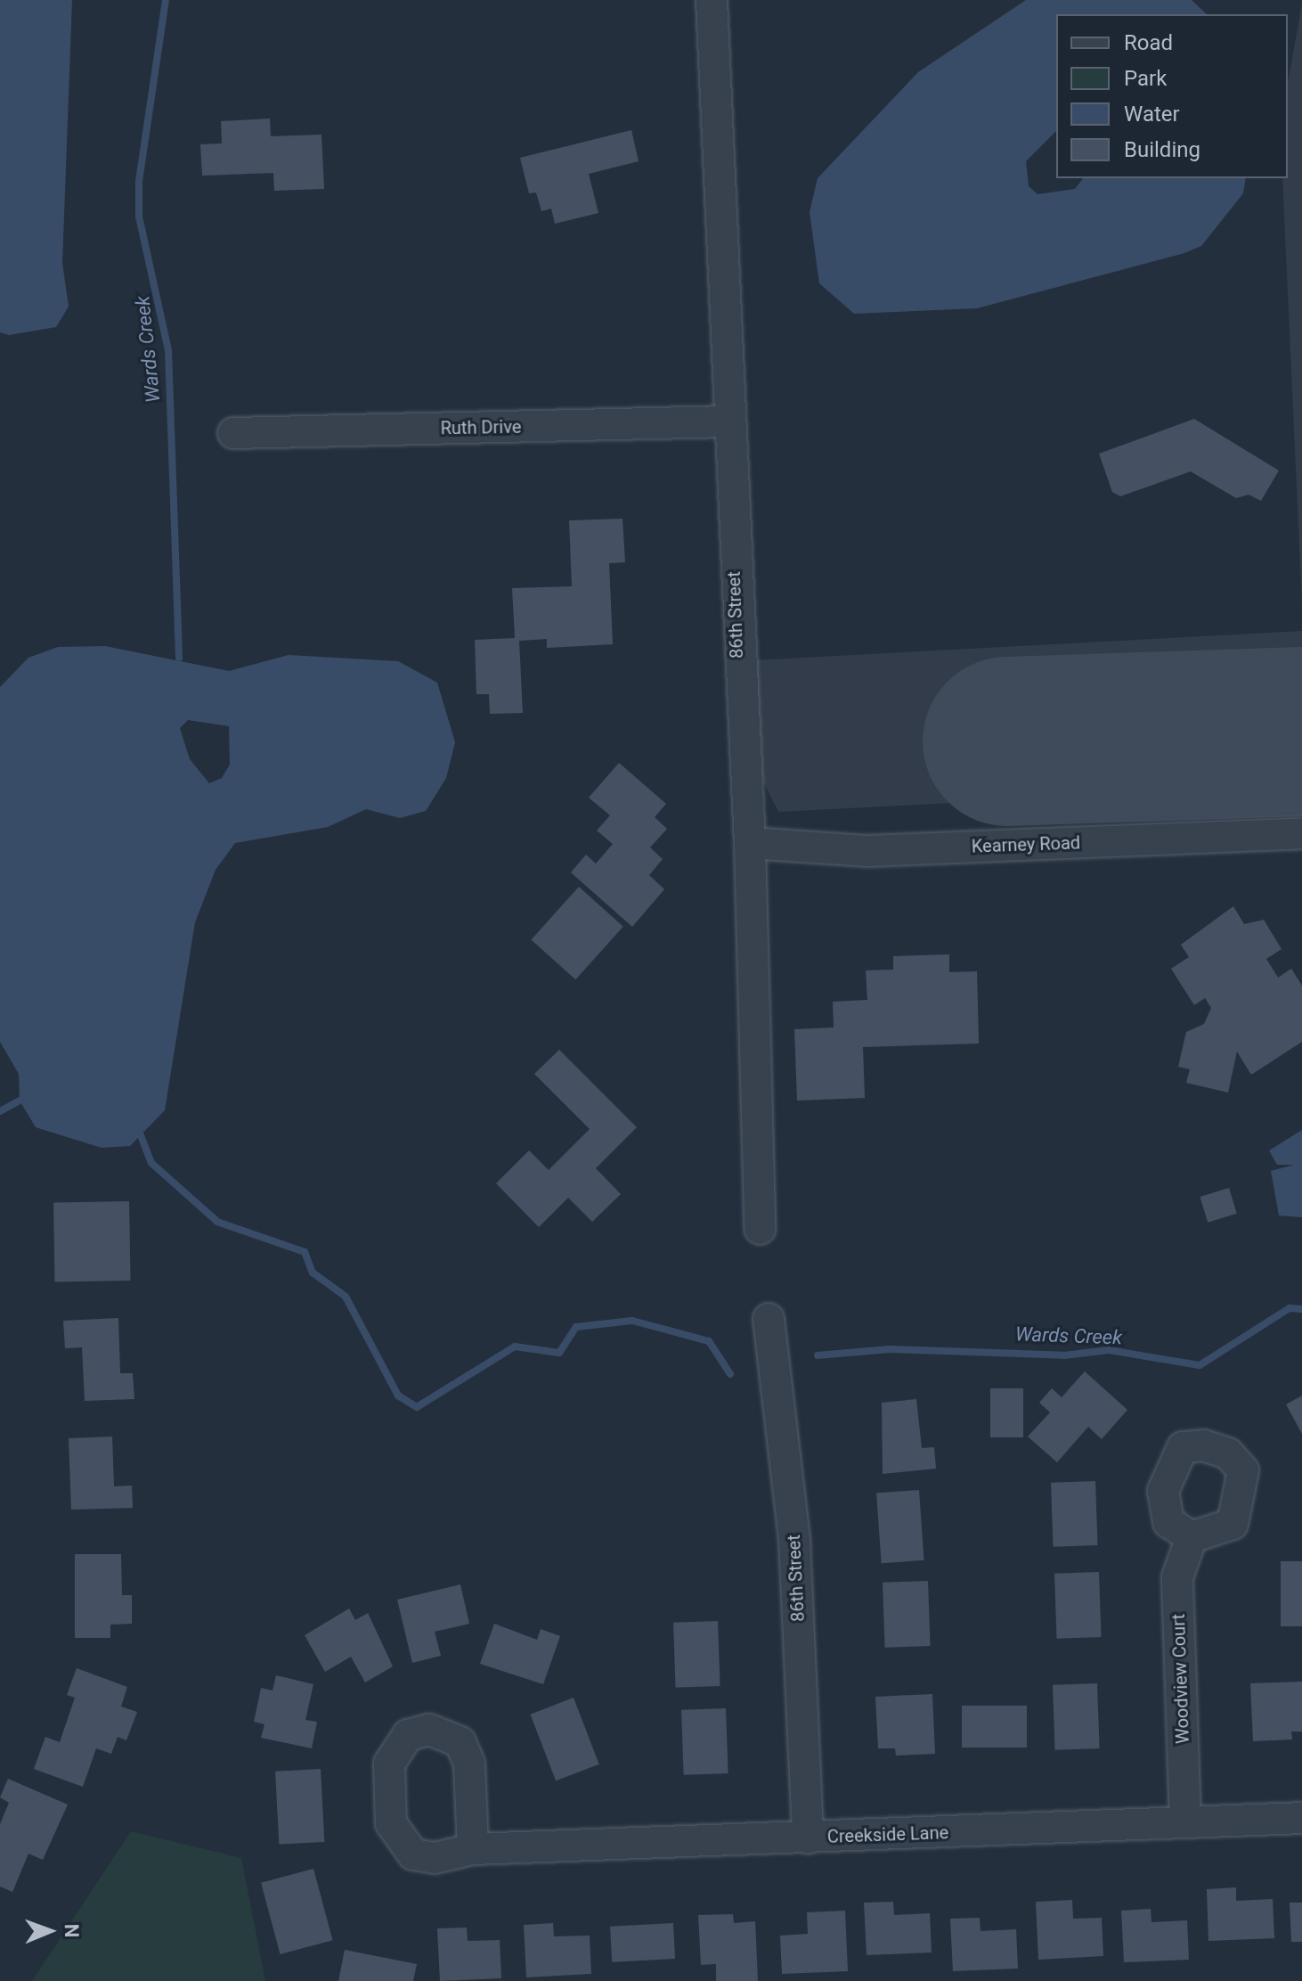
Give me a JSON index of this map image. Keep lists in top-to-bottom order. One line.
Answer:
{"streets":{"street":["Ruth Drive","86th Street","Kearney Road","Woodview Court","Creekside Lane"]},"crossings":[["Ruth Drive","86th Street"],["86th Street","Kearney Road"],["86th Street","Creekside Lane"],["Woodview Court","Creekside Lane"]],"water":["Wards Creek"],"legend":["Road","Park","Water","Building"],"north":"right"}
